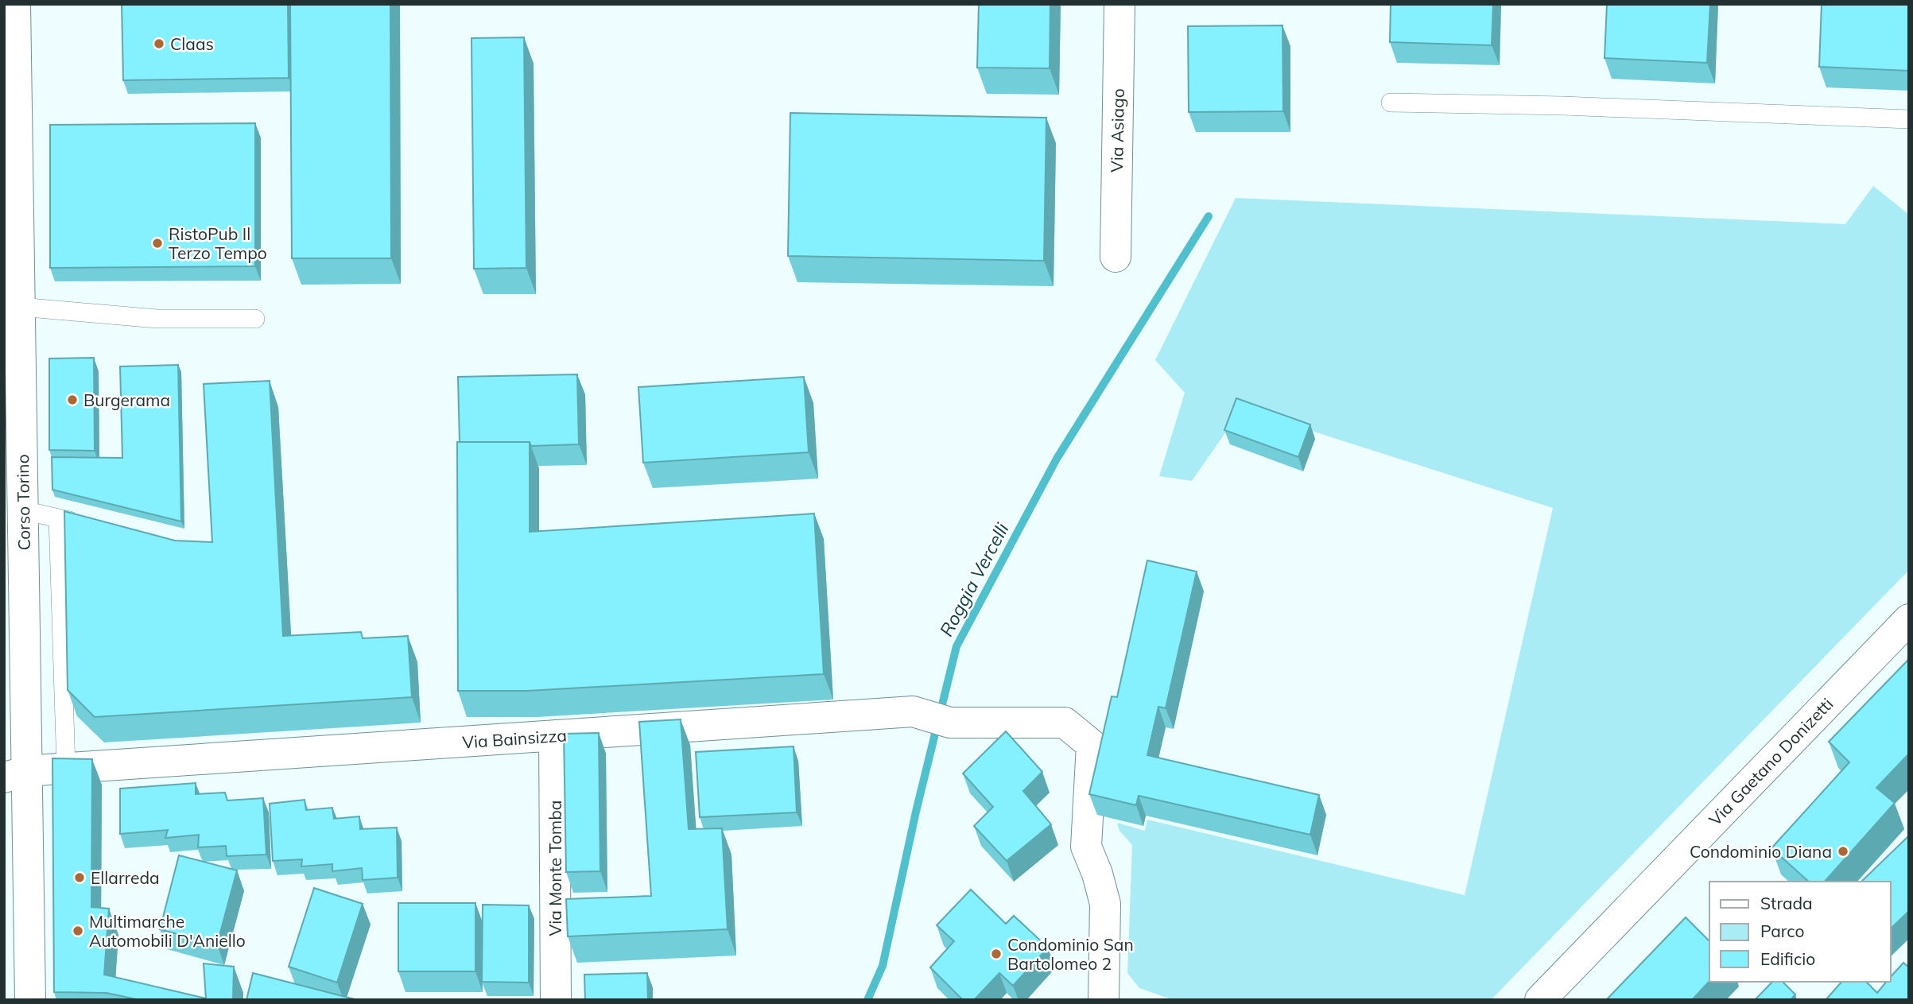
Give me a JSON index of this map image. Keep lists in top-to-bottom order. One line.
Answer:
{"streets":{"street":["Via Asiago","Corso Torino","Via Bainsizza","Via Gaetano Donizetti","Via Monte Tomba"]},"crossings":[["Corso Torino","Via Bainsizza"],["Via Bainsizza","Via Monte Tomba"]],"water":["Roggia Vercelli"],"places":["Claas","RistoPub Il Terzo Tempo","Burgerama","Condominio Diana","Ellarreda","Multimarche Automobili D'Aniello","Condominio San Bartolomeo 2"],"legend":["Strada","Parco","Edificio"]}
